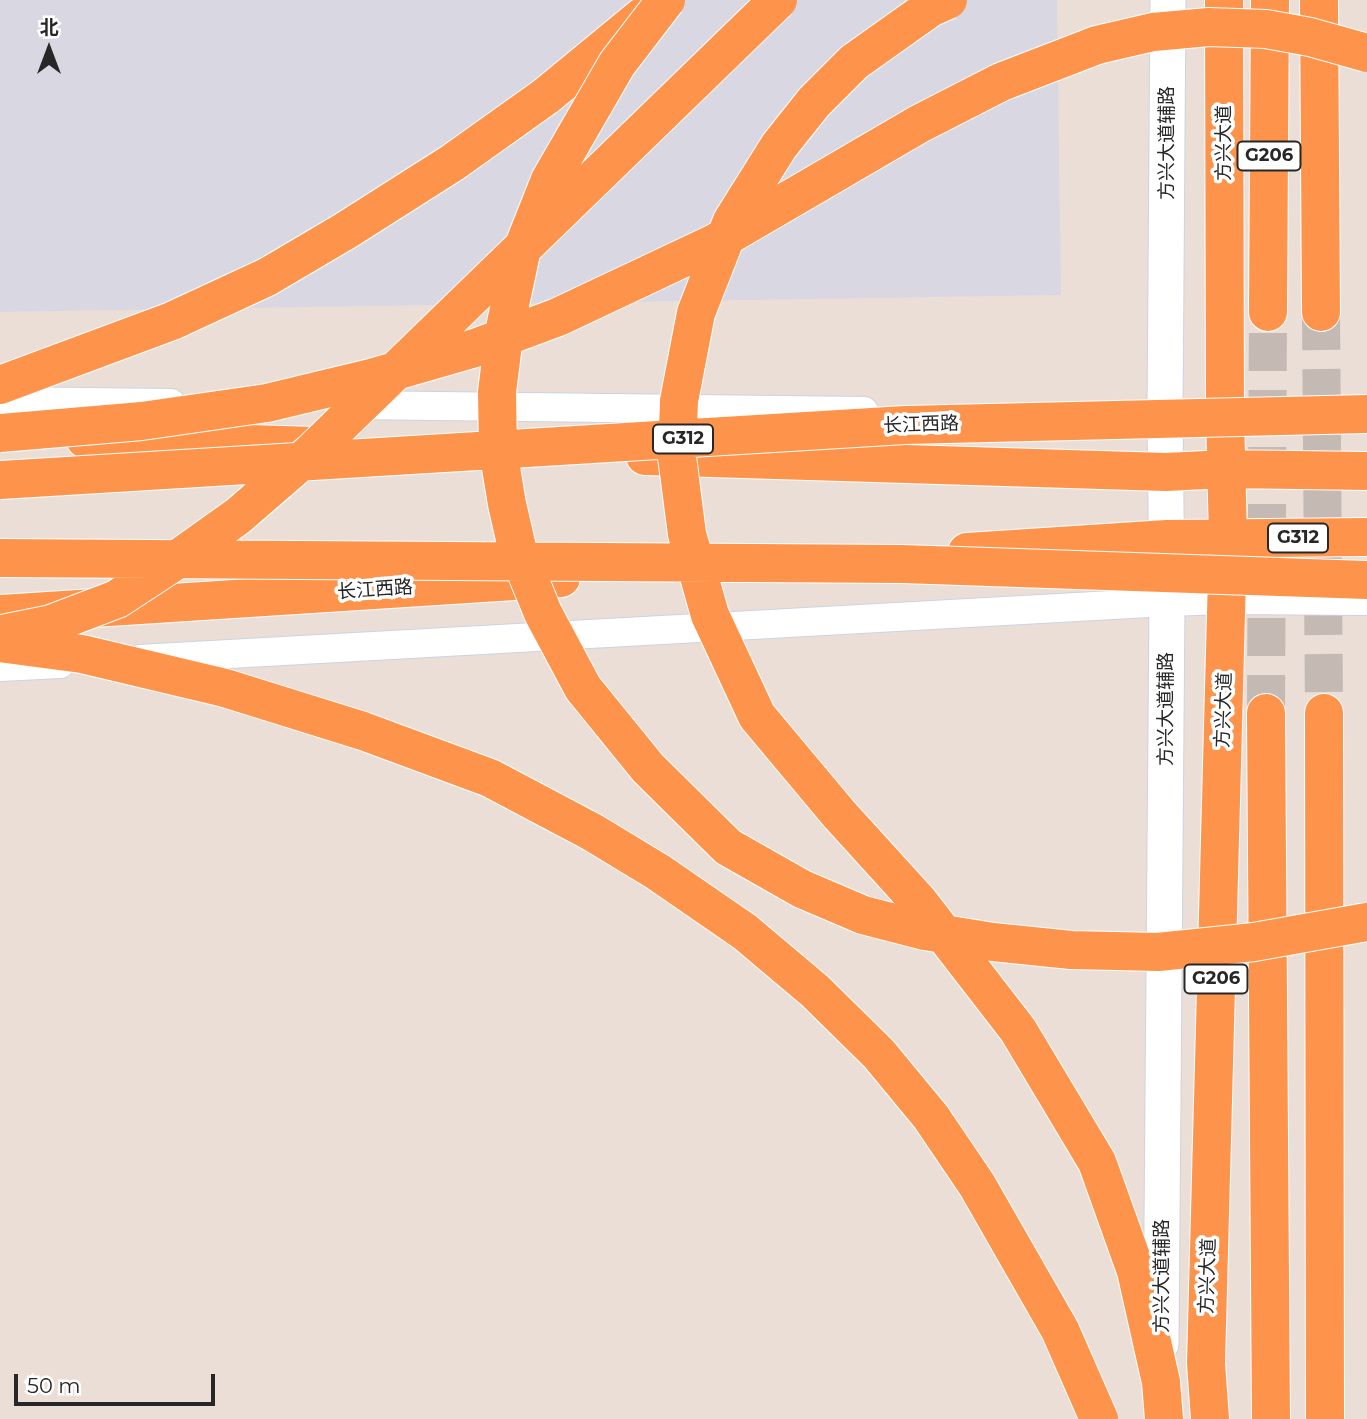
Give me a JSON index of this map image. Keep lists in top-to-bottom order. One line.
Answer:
{"streets":{"highway":["方兴大道","G206","长江西路","G312"],"street":["方兴大道辅路"]},"crossings":[["方兴大道辅路","长江西路"],["方兴大道","长江西路"]],"scale_bar":"50 m","north":"top"}
